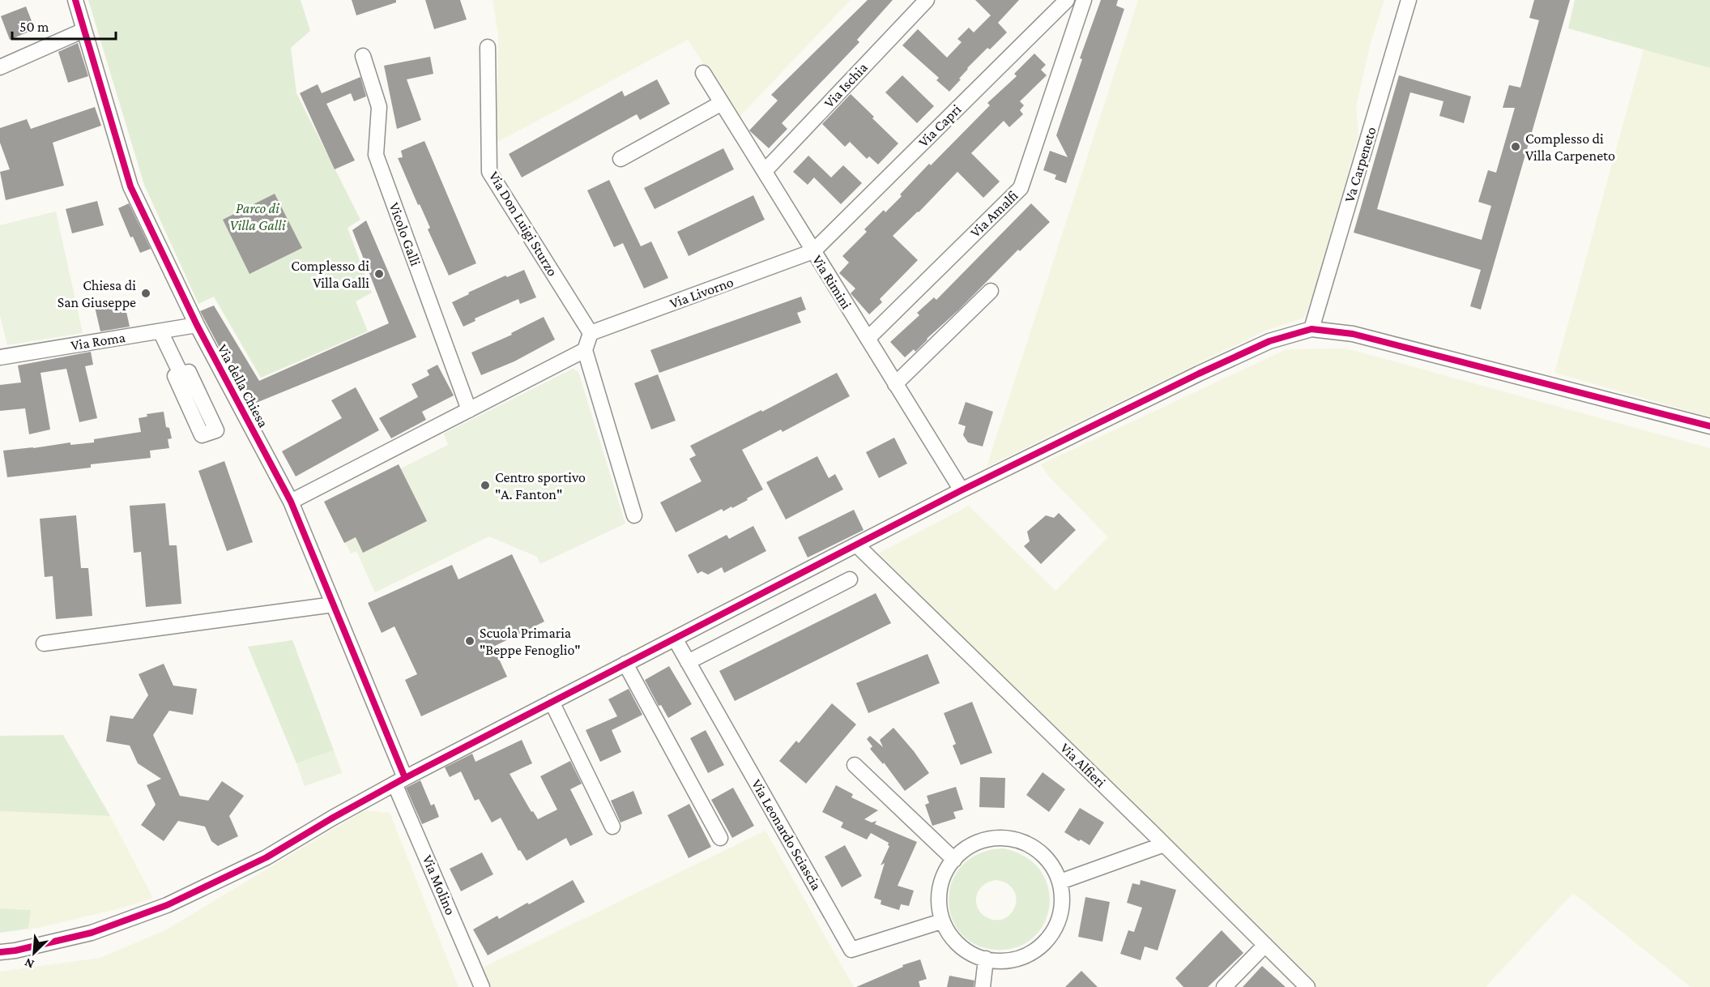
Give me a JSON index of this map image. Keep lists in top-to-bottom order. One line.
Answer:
{"streets":{"street":["Via Ischia","Via Capri","Va Carpeneto","Via Amalfi","Via Don Luigi Sturzo","Vicolo Galli","Via Rimini","Via Livorno","Via Roma","Via della Chiesa","Via Alfieri","Via Leonardo Sciascia","Via Molino"]},"crossings":[["Via Ischia","Via Rimini"],["Via Capri","Via Rimini"],["Via Capri","Via Livorno"],["Via Amalfi","Via Rimini"],["Via Don Luigi Sturzo","Via Livorno"],["Via Rimini","Via Livorno"],["Via Roma","Via della Chiesa"],["Via della Chiesa","Via Molino"]],"parks":["Parco di Villa Galli"],"places":["Complesso di Villa Carpeneto","Complesso di Villa Galli","Chiesa di San Giuseppe","Centro sportivo \"A. Fanton\"","Scuola Primaria \"Beppe Fenoglio\""],"scale_bar":"50 m","north":"bottom left"}
